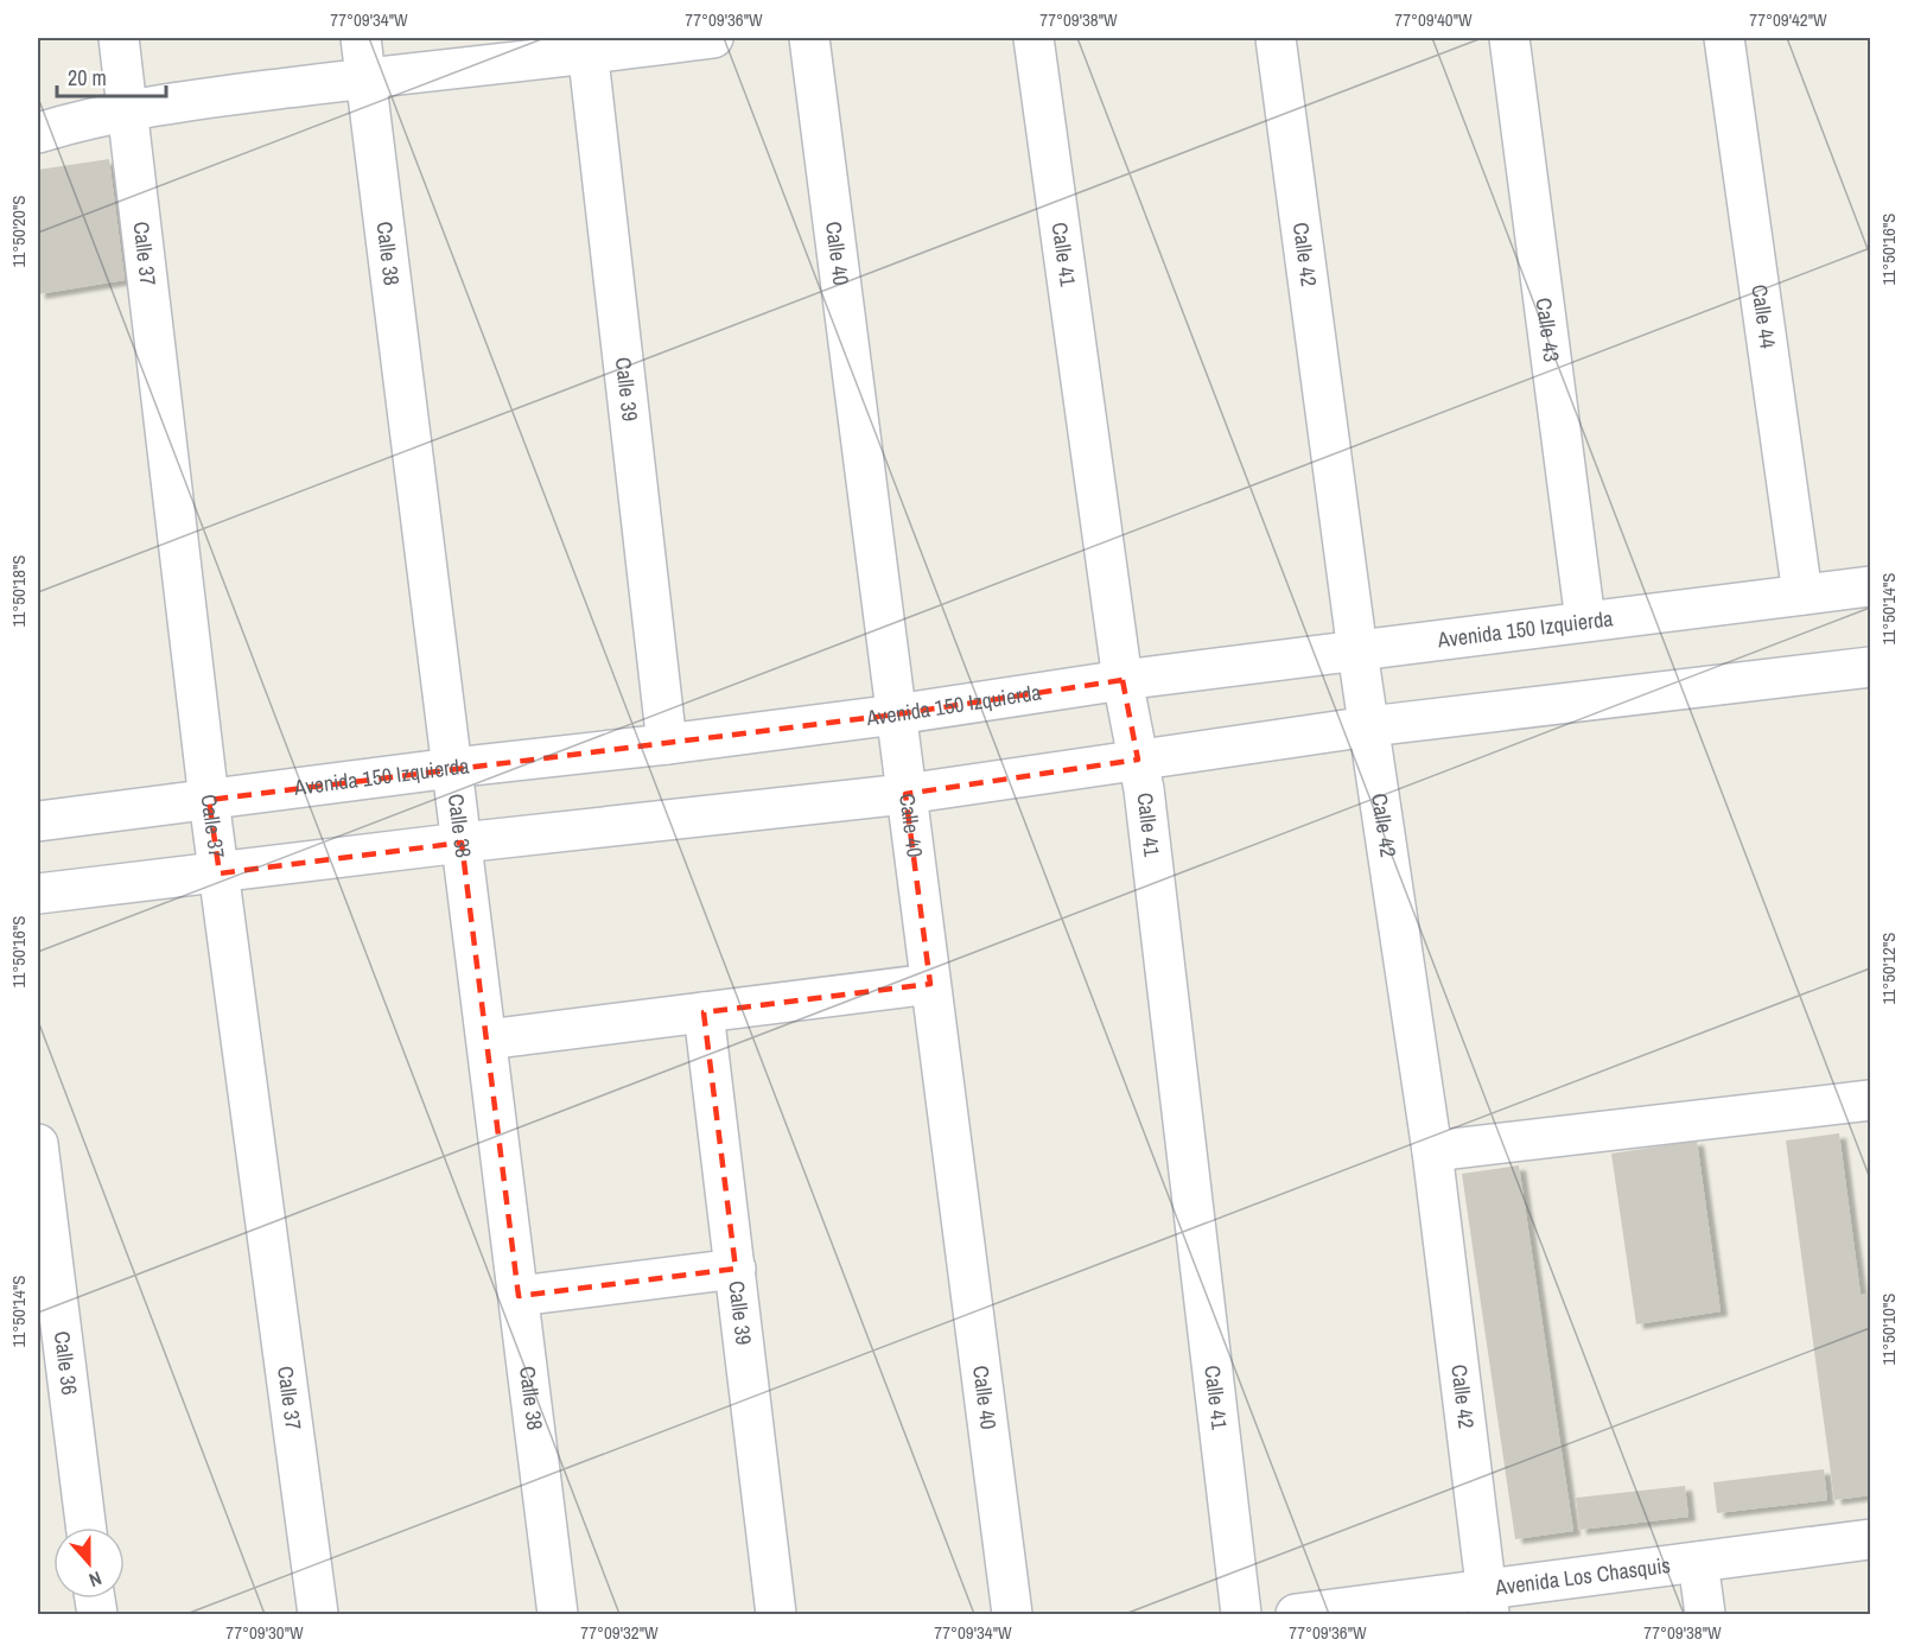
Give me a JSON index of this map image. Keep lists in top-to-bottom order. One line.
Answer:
{"streets":{"street":["Calle 37","Calle 38","Calle 40","Calle 41","Calle 42","Calle 44","Calle 43","Calle 39","Avenida 150 Izquierda","Calle 36","Avenida Los Chasquis"]},"crossings":[["Calle 37","Avenida 150 Izquierda"],["Calle 38","Avenida 150 Izquierda"],["Calle 40","Avenida 150 Izquierda"],["Calle 41","Avenida 150 Izquierda"],["Calle 42","Avenida 150 Izquierda"],["Calle 42","Avenida Los Chasquis"],["Calle 44","Avenida 150 Izquierda"],["Calle 43","Avenida 150 Izquierda"],["Calle 39","Avenida 150 Izquierda"]],"scale_bar":"20 m","north":"bottom","coordinates":["77°09'34\"W","77°09'36\"W","77°09'38\"W","77°09'40\"W","77°09'42\"W","11°50'20\"S","11°50'16\"S","11°50'18\"S","11°50'14\"S","11°50'12\"S","11°50'10\"S","77°09'30\"W","77°09'32\"W"]}
